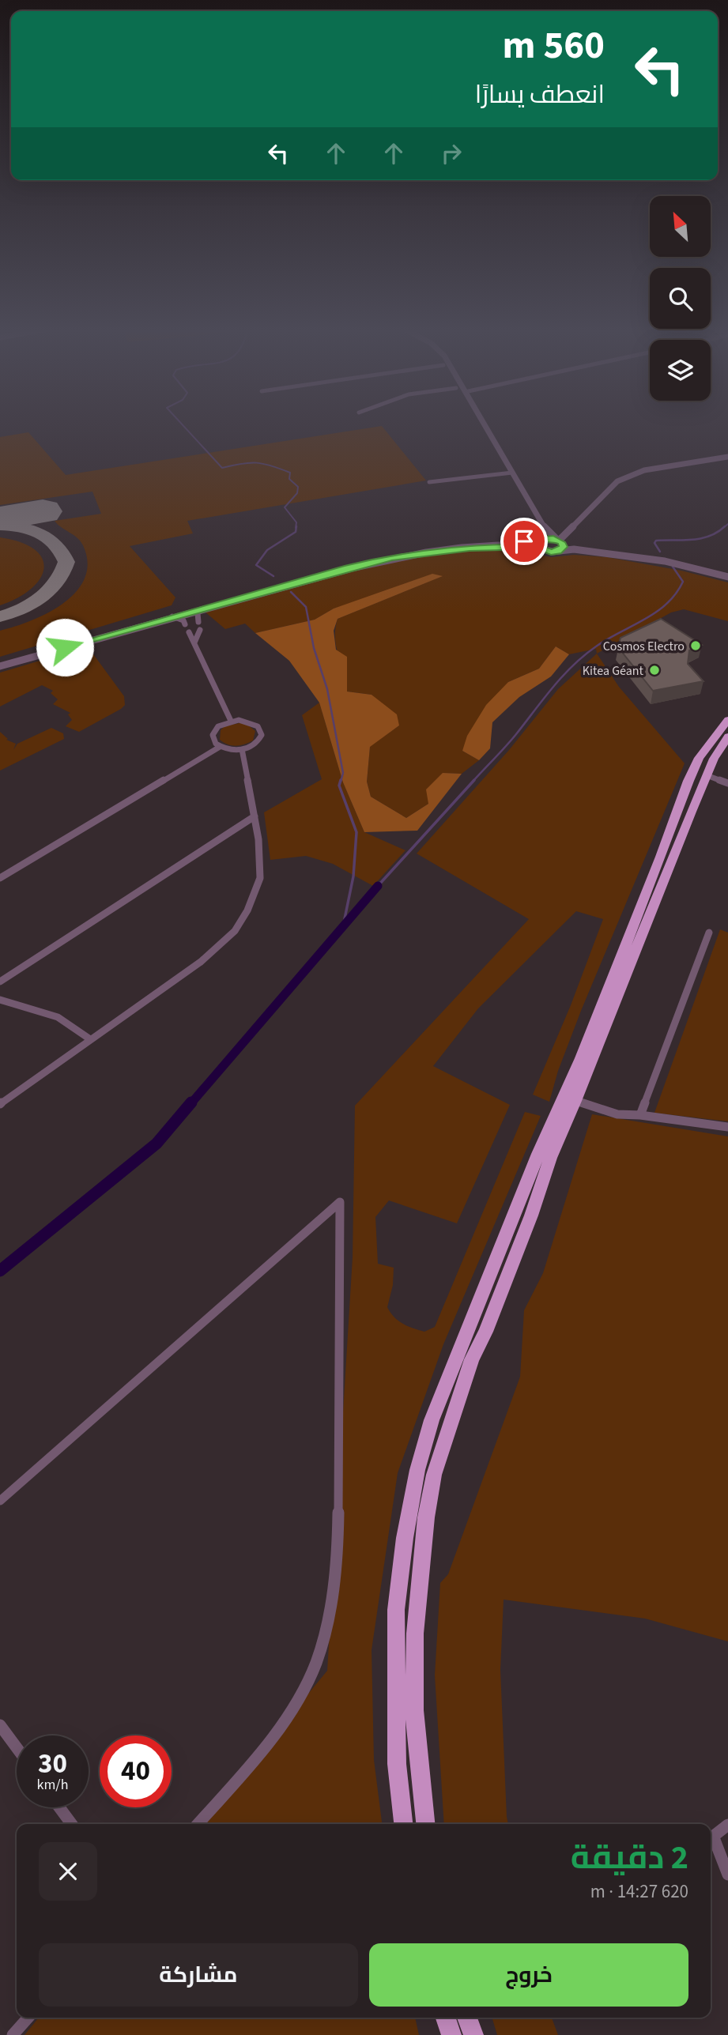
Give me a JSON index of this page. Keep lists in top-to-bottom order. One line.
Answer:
{"places":["Cosmos Electro","Kitea Géant"],"north":"top left","page":{"turn":["560 m","انعطف يسارًا"],"speed":"30 km/h","limit":"40","heading":["2 دقيقة","620 m · 14:27"],"buttons":["خروج","مشاركة"]}}
